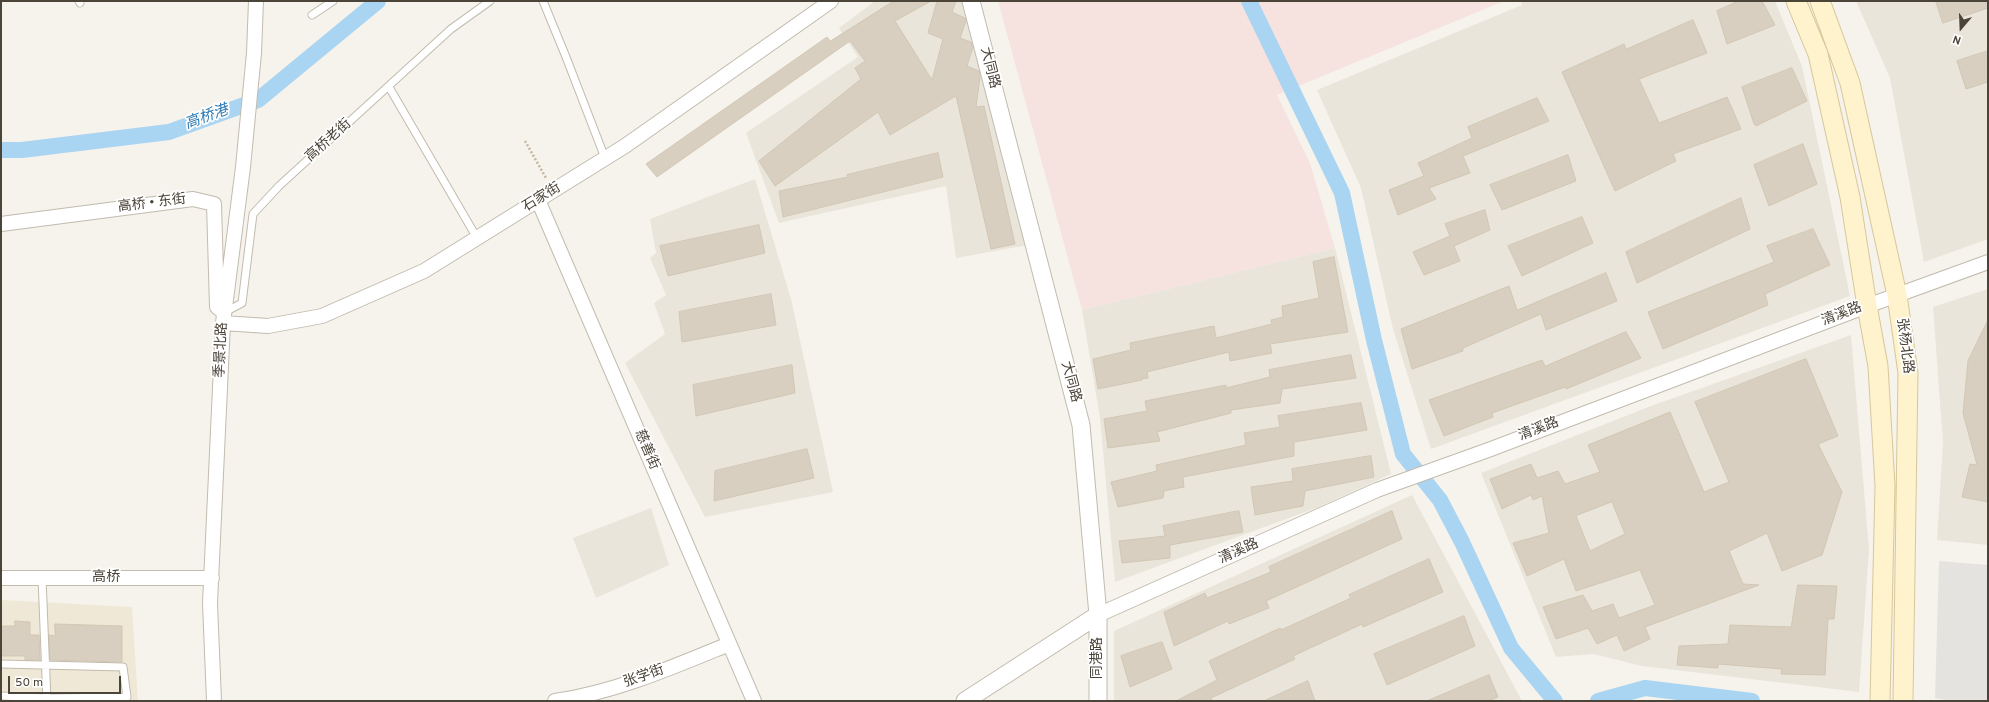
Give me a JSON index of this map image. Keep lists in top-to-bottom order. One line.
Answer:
{"streets":{"main road":["张杨北路"],"street":["大同路","石家街","高桥 • 东街","清溪路","季景北路","慈善街","高桥","同港路","张学街"],"lane":["高桥老街"]},"crossings":[["大同路","清溪路"],["大同路","同港路"],["高桥老街","石家街"],["高桥老街","高桥 • 东街"],["高桥老街","季景北路"],["石家街","高桥 • 东街"],["石家街","季景北路"],["石家街","慈善街"],["高桥 • 东街","季景北路"],["清溪路","张杨北路"],["清溪路","同港路"],["季景北路","高桥"],["慈善街","张学街"]],"water":["高桥港"],"scale_bar":"50 m","north":"bottom"}
